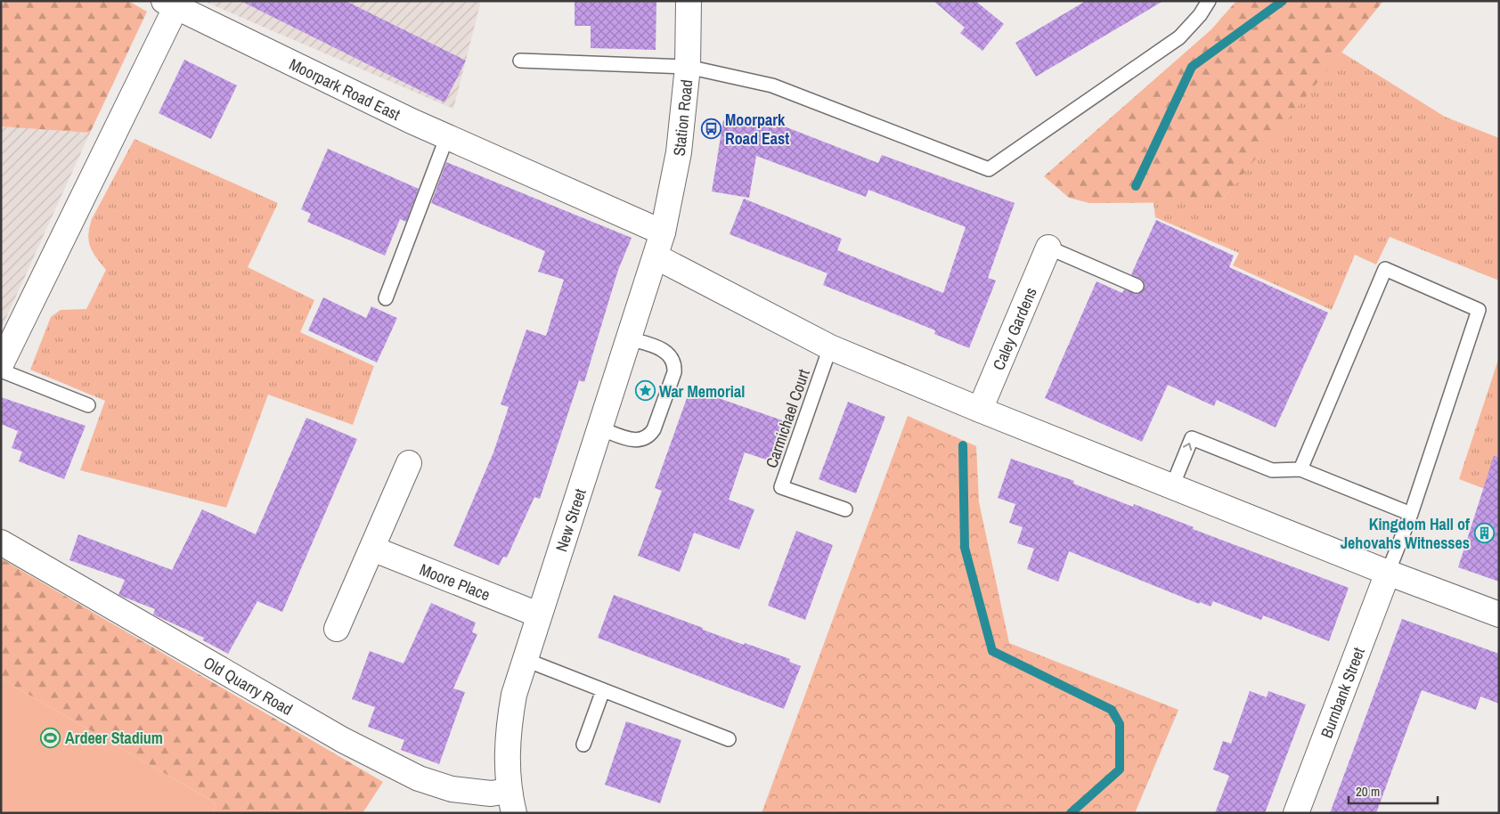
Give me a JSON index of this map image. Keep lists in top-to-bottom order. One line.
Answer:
{"streets":{"street":["Moorpark Road East","Station Road","Caley Gardens","New Street","Moore Place","Old Quarry Road","Burnbank Street"],"lane":["Carmichael Court"]},"crossings":[["Moorpark Road East","Station Road"],["Moorpark Road East","New Street"],["Station Road","New Street"],["New Street","Moore Place"],["New Street","Old Quarry Road"]],"places":{"bus stop":["Moorpark Road East"],"place":["War Memorial"],"building":["Kingdom Hall of Jehovahs Witnesses"],"sports":["Ardeer Stadium"]},"scale_bar":"20 m"}
